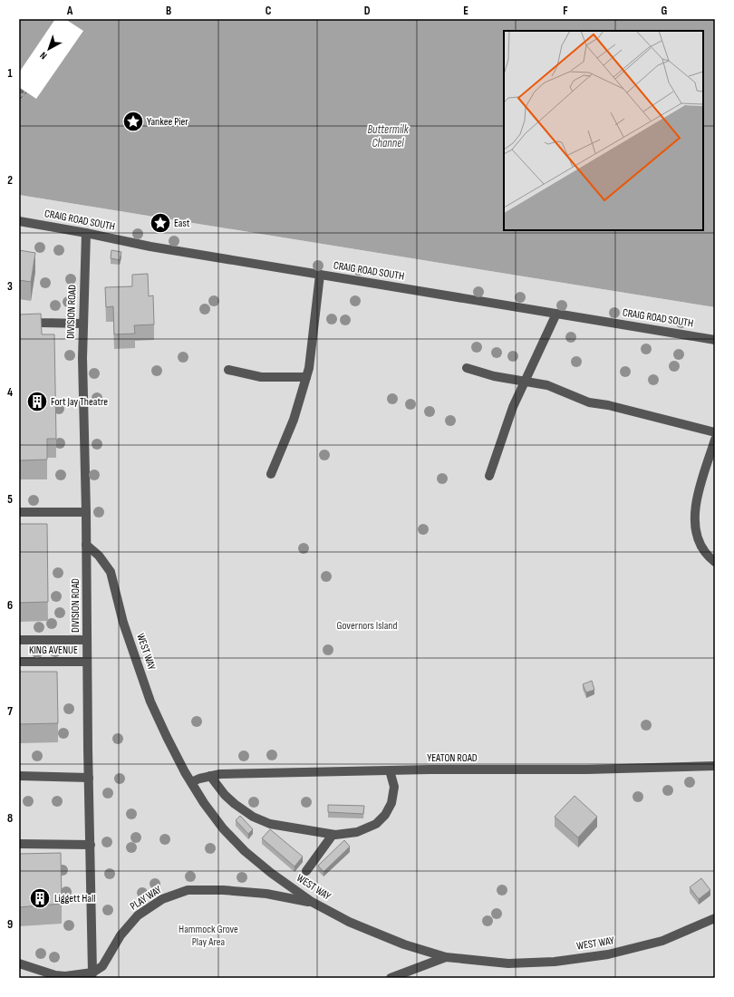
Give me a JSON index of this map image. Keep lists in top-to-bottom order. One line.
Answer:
{"streets":{"street":["CRAIG ROAD SOUTH","DIVISION ROAD","KING AVENUE","WEST WAY","YEATON ROAD","PLAY WAY"]},"crossings":[["CRAIG ROAD SOUTH","DIVISION ROAD"],["DIVISION ROAD","KING AVENUE"],["DIVISION ROAD","WEST WAY"],["DIVISION ROAD","PLAY WAY"],["WEST WAY","YEATON ROAD"],["WEST WAY","PLAY WAY"]],"water":["Buttermilk Channel"],"parks":["Governors Island","Hammock Grove Play Area"],"places":{"place":["Yankee Pier","East"],"building":["Fort Jay Theatre","Liggett Hall"]},"north":"bottom left","grid":{"columns":["A","B","C","D","E","F","G"],"rows":["1","2","3","4","5","6","7","8","9"]}}
